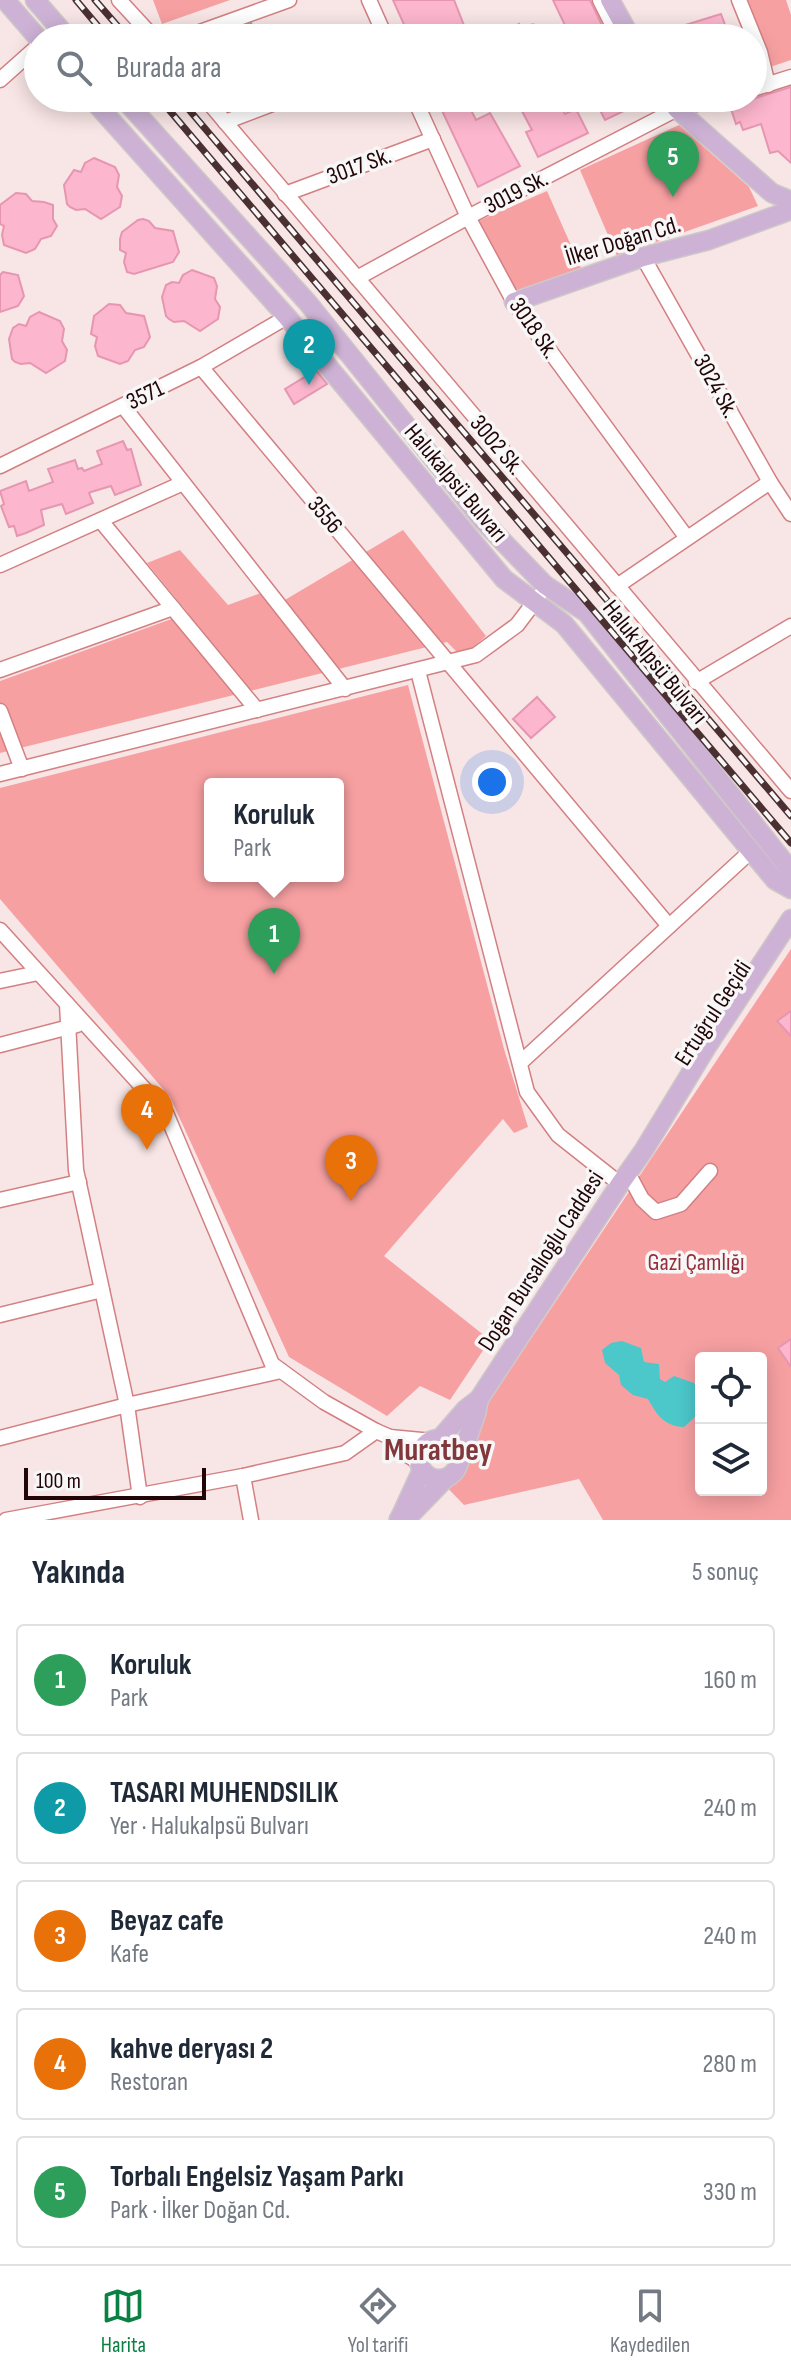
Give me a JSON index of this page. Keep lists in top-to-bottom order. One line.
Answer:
{"streets":{"main road":["İlker Doğan Cd.","Halukalpsü Bulvarı","Haluk Alpsü Bulvarı","Ertuğrul Geçidi","Doğan Bursalıoğlu Caddesi"],"street":["3017 Sk.","3019 Sk.","3018 Sk.","3024 Sk.","3571","3002 Sk.","3556"]},"crossings":[["3017 Sk.","3018 Sk."],["3017 Sk.","3002 Sk."],["3019 Sk.","3018 Sk."],["3019 Sk.","3002 Sk."],["İlker Doğan Cd.","3018 Sk."],["İlker Doğan Cd.","3024 Sk."],["3571","Halukalpsü Bulvarı"],["3571","3556"],["Ertuğrul Geçidi","Doğan Bursalıoğlu Caddesi"]],"districts":["Muratbey"],"parks":["Gazi Çamlığı"],"scale_bar":"100 m","page":{"search":"Burada ara","pins":["5","2","1","4","3"],"popup":["Koruluk","Park"],"scale":"100 m","heading":["Yakında","5 sonuç"],"list":[{"mark":"1","name":"Koruluk","note":"Park","value":"160 m"},{"mark":"2","name":"TASARI MUHENDSILIK","note":"Yer · Halukalpsü Bulvarı","value":"240 m"},{"mark":"3","name":"Beyaz cafe","note":"Kafe","value":"240 m"},{"mark":"4","name":"kahve deryası 2","note":"Restoran","value":"280 m"},{"mark":"5","name":"Torbalı Engelsiz Yaşam Parkı","note":"Park · İlker Doğan Cd.","value":"330 m"}],"nav":["Harita","Yol tarifi","Kaydedilen"]}}
